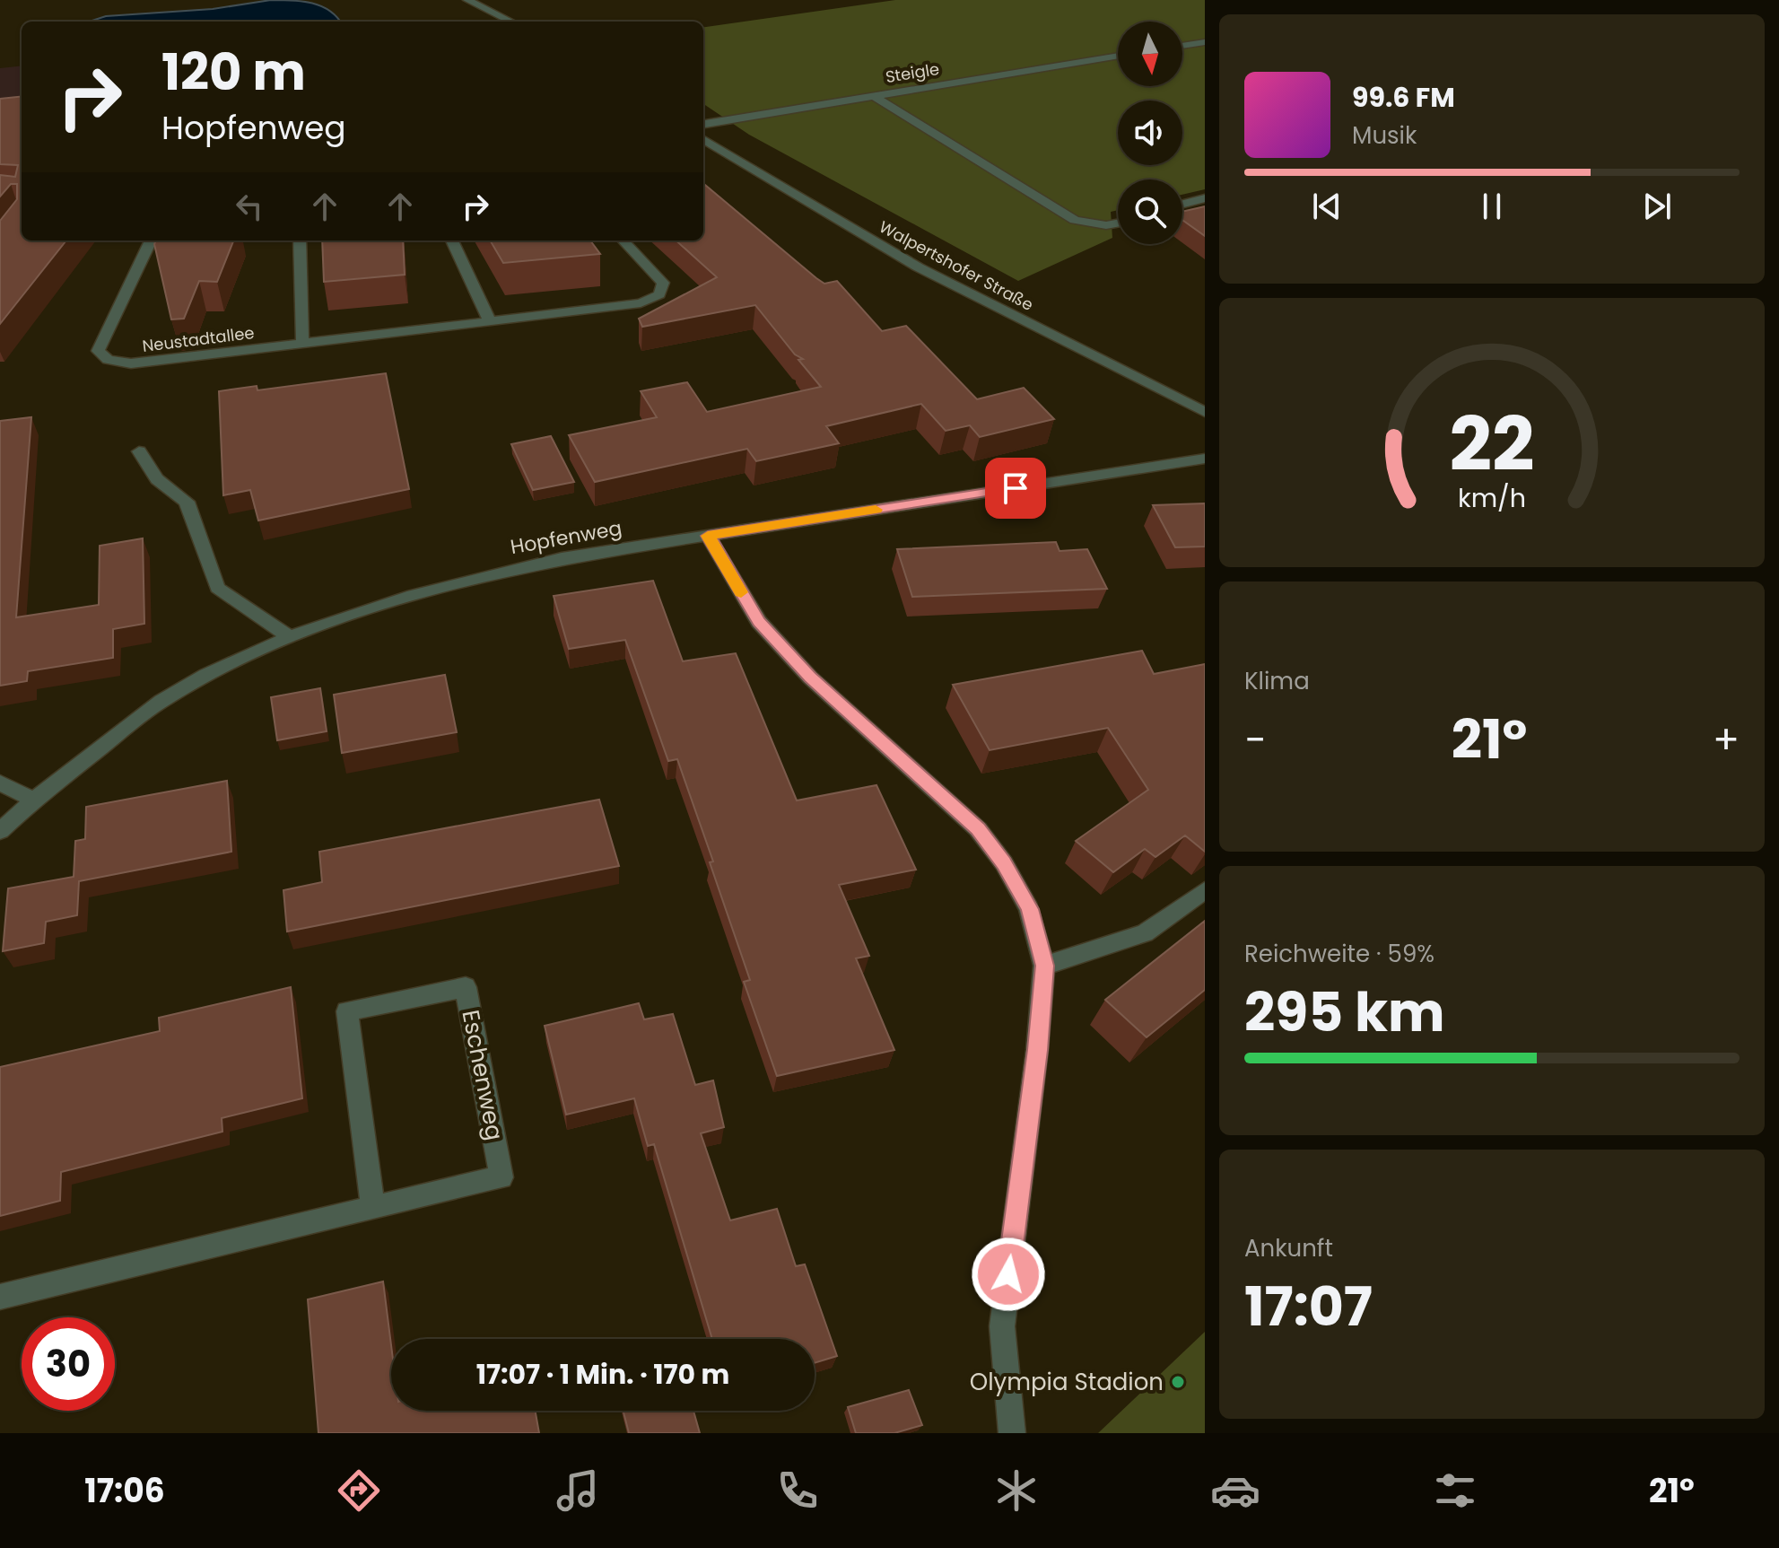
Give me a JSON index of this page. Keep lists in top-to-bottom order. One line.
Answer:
{"streets":{"street":["Steigle","Walpertshofer Straße","Neustadtallee","Hopfenweg","Eschenweg"]},"places":["Olympia Stadion"],"north":"bottom","page":{"turn":["120 m","Hopfenweg"],"song":["99.6 FM","Musik"],"tile":["Klima",["Reichweite · 59%","295 km"],["Ankunft","17:07"]],"heat":["−","21°","+"],"limit":"30","trip":"17:07 · 1 Min. · 170 m","tabs":["17:06","21°"],"gauge":["22","km/h"]}}
